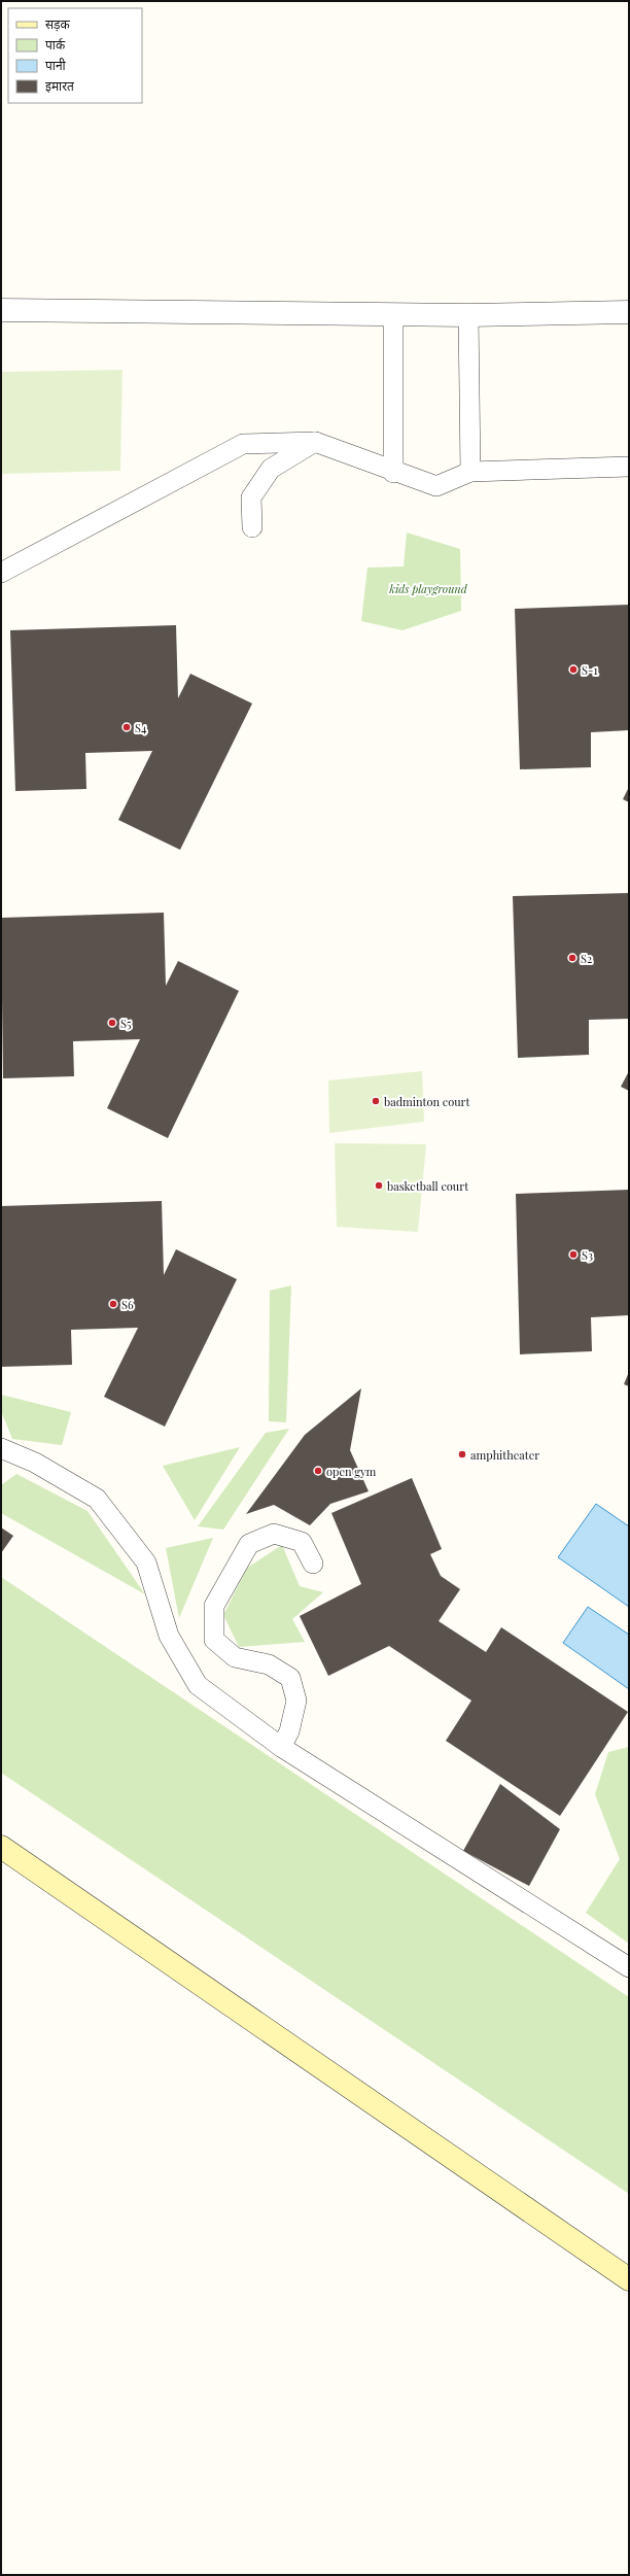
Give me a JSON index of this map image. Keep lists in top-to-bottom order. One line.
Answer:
{"parks":["kids playground"],"places":["S-1","S4","S2","S5","badminton court","basketball court","S3","S6","amphitheater","open gym"],"legend":["सड़क","पार्क","पानी","इमारत"]}
